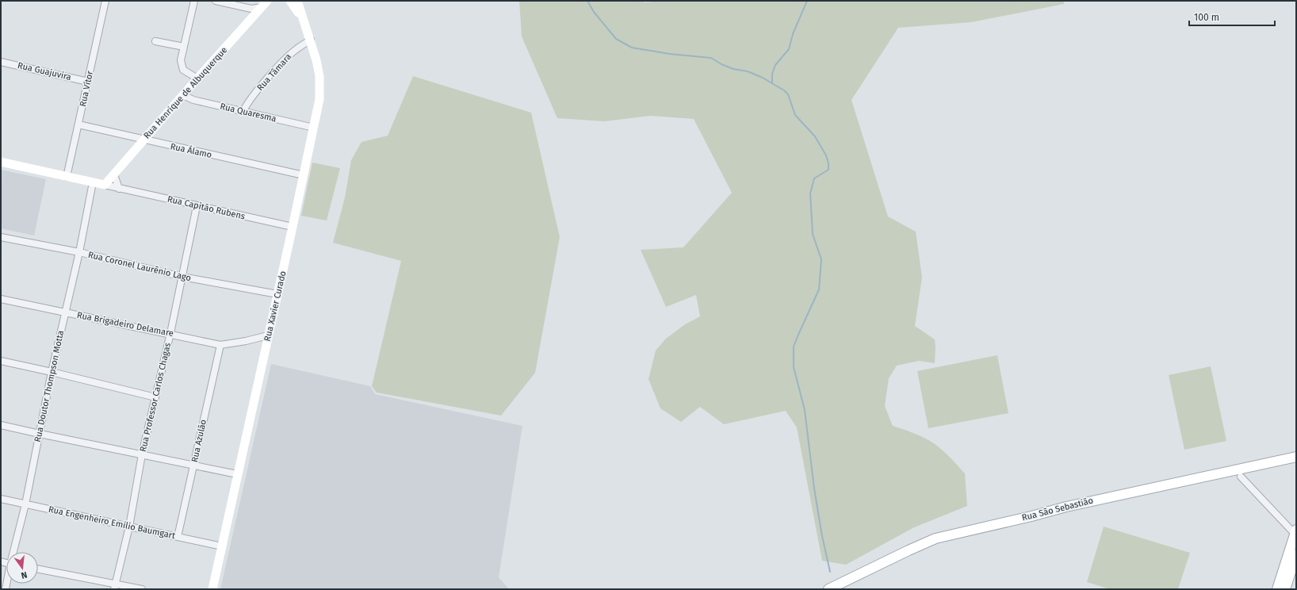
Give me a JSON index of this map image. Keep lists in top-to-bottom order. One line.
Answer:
{"streets":{"main road":["Rua Henrique de Albuquerque","Rua Capitão Rubens","Rua Xavier Curado","Rua São Sebastião"],"street":["Rua Guajuvira","Rua Tâmara","Rua Vítor","Rua Quaresma","Rua Álamo","Rua Coronel Laurênio Lago","Rua Brigadeiro Delamare","Rua Doutor Thompson Motta","Rua Professor Carlos Chagas","Rua Azulão","Rua Engenheiro Emílio Baumgart"]},"crossings":[["Rua Guajuvira","Rua Vítor"],["Rua Tâmara","Rua Quaresma"],["Rua Tâmara","Rua Xavier Curado"],["Rua Vítor","Rua Álamo"],["Rua Vítor","Rua Capitão Rubens"],["Rua Henrique de Albuquerque","Rua Quaresma"],["Rua Henrique de Albuquerque","Rua Álamo"],["Rua Henrique de Albuquerque","Rua Capitão Rubens"],["Rua Quaresma","Rua Xavier Curado"],["Rua Álamo","Rua Xavier Curado"],["Rua Capitão Rubens","Rua Xavier Curado"],["Rua Capitão Rubens","Rua Doutor Thompson Motta"],["Rua Capitão Rubens","Rua Professor Carlos Chagas"],["Rua Coronel Laurênio Lago","Rua Xavier Curado"],["Rua Coronel Laurênio Lago","Rua Doutor Thompson Motta"],["Rua Coronel Laurênio Lago","Rua Professor Carlos Chagas"],["Rua Xavier Curado","Rua Brigadeiro Delamare"],["Rua Xavier Curado","Rua Engenheiro Emílio Baumgart"],["Rua Brigadeiro Delamare","Rua Doutor Thompson Motta"],["Rua Brigadeiro Delamare","Rua Professor Carlos Chagas"],["Rua Brigadeiro Delamare","Rua Azulão"],["Rua Doutor Thompson Motta","Rua Engenheiro Emílio Baumgart"],["Rua Professor Carlos Chagas","Rua Engenheiro Emílio Baumgart"],["Rua Azulão","Rua Engenheiro Emílio Baumgart"]],"scale_bar":"100 m","north":"bottom"}
